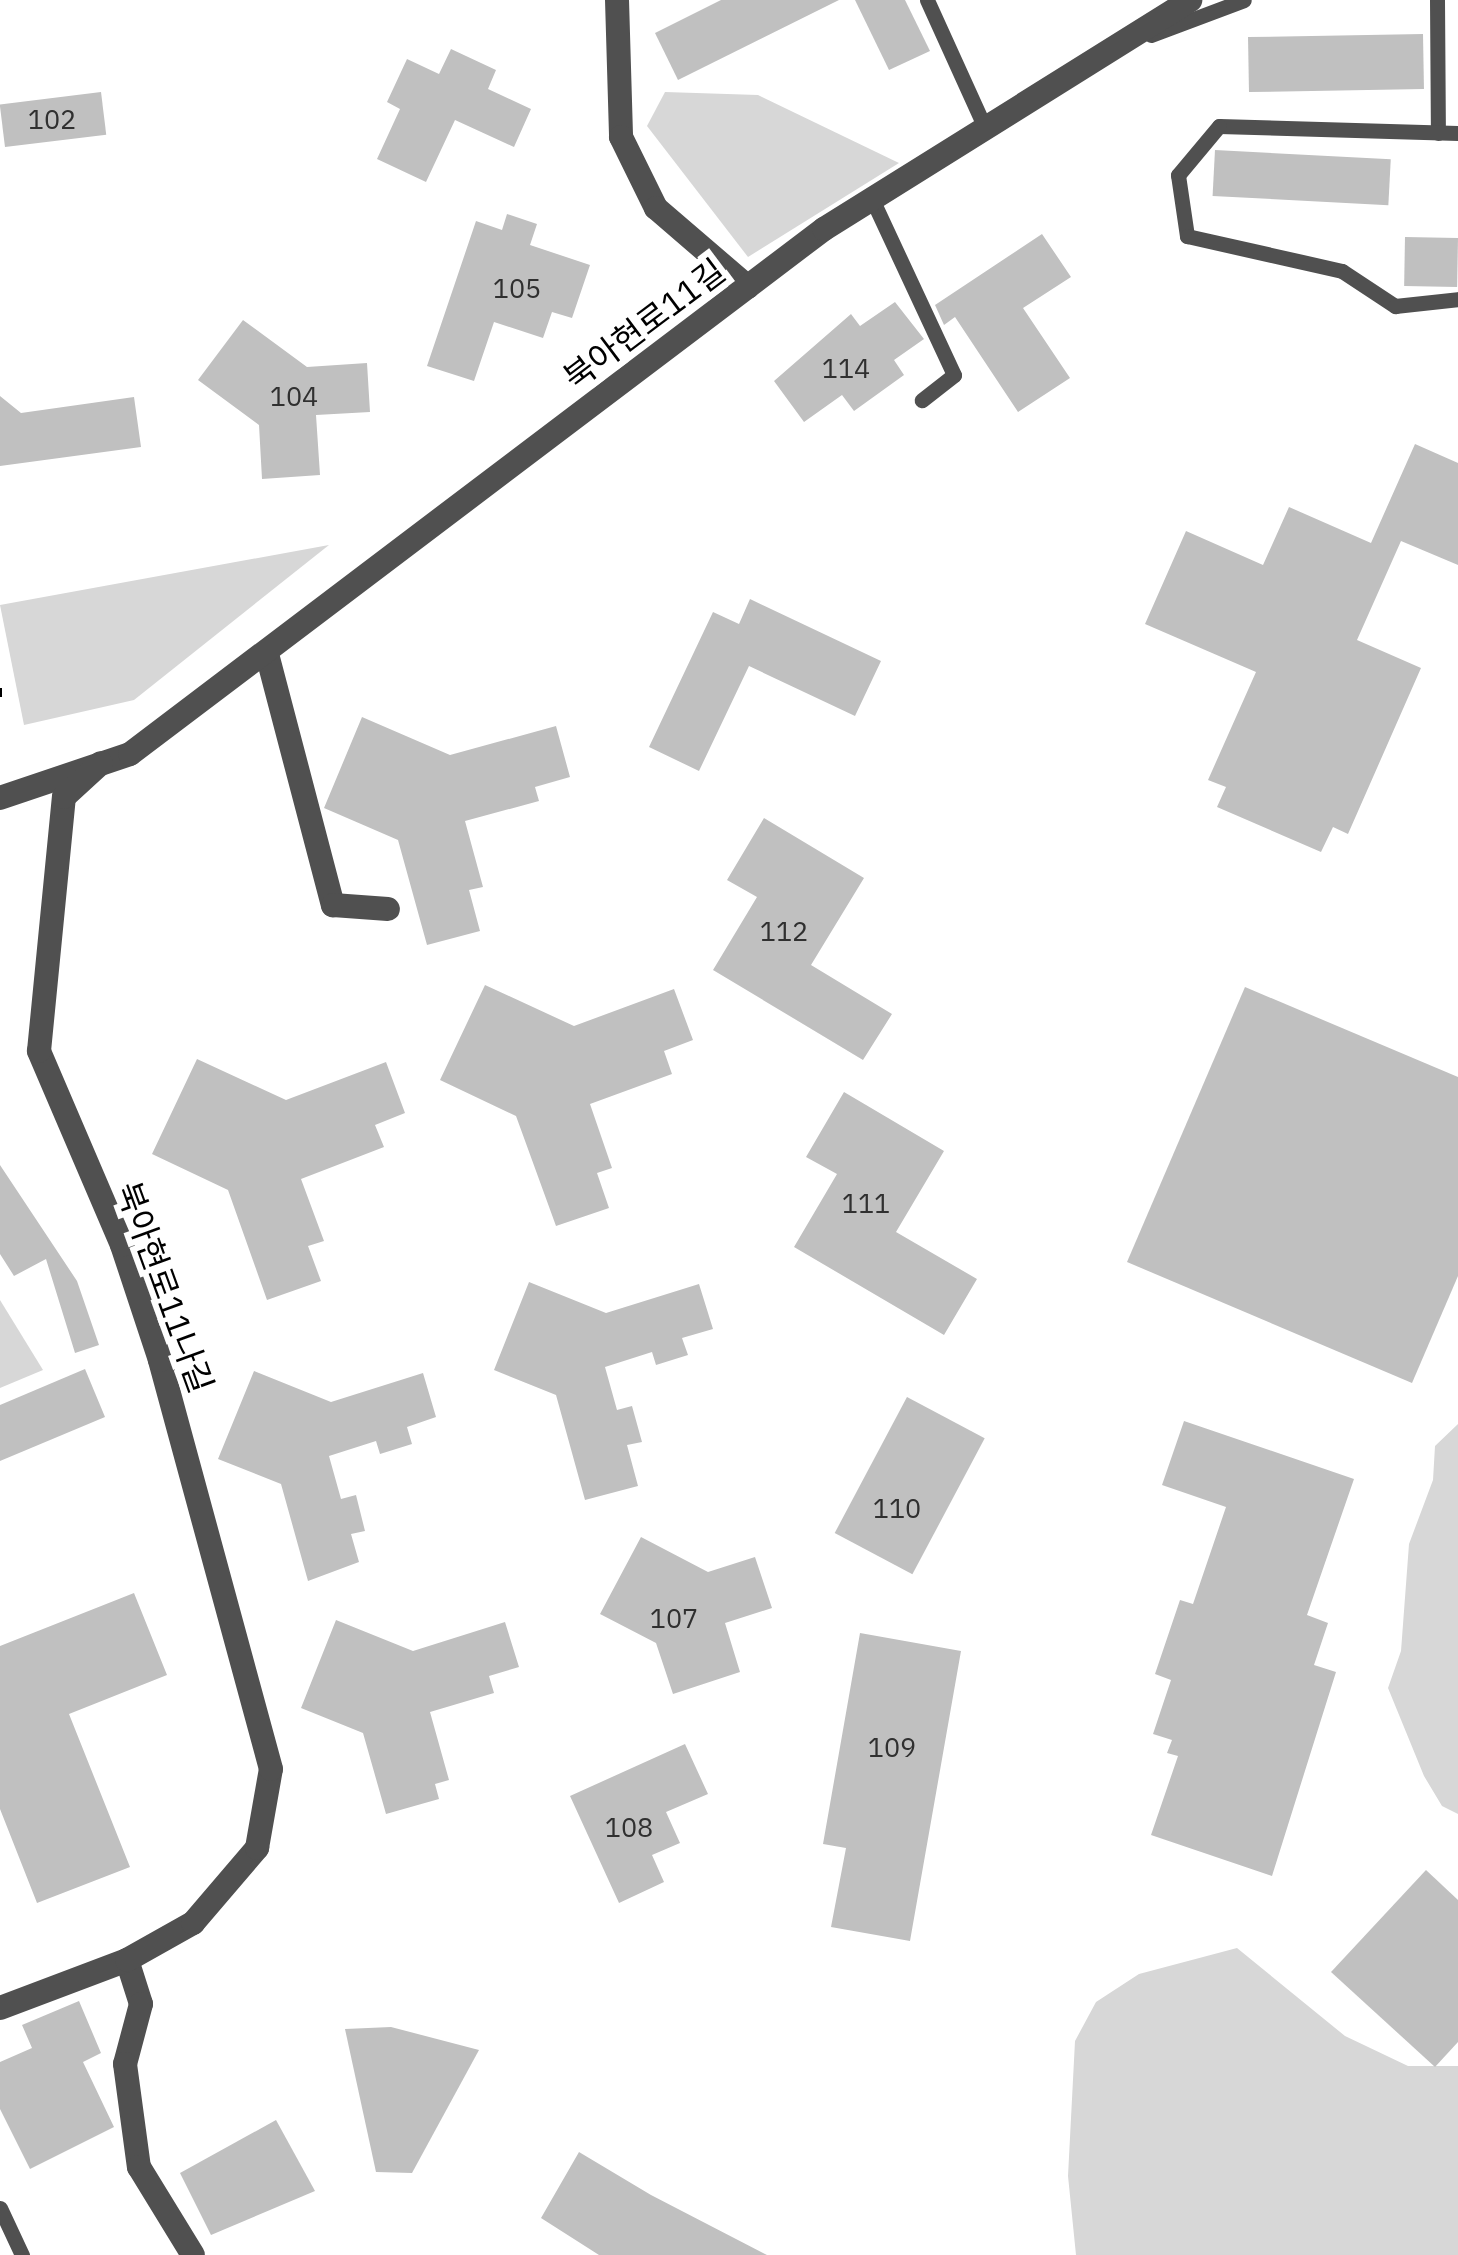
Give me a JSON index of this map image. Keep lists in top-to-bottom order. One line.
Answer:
{"streets":{"street":["북아현로11길","북아현로11나길"]},"crossings":[["북아현로11길","북아현로11나길"]],"house_numbers":["102","105","114","104","112","111","110","107","109","108"]}
